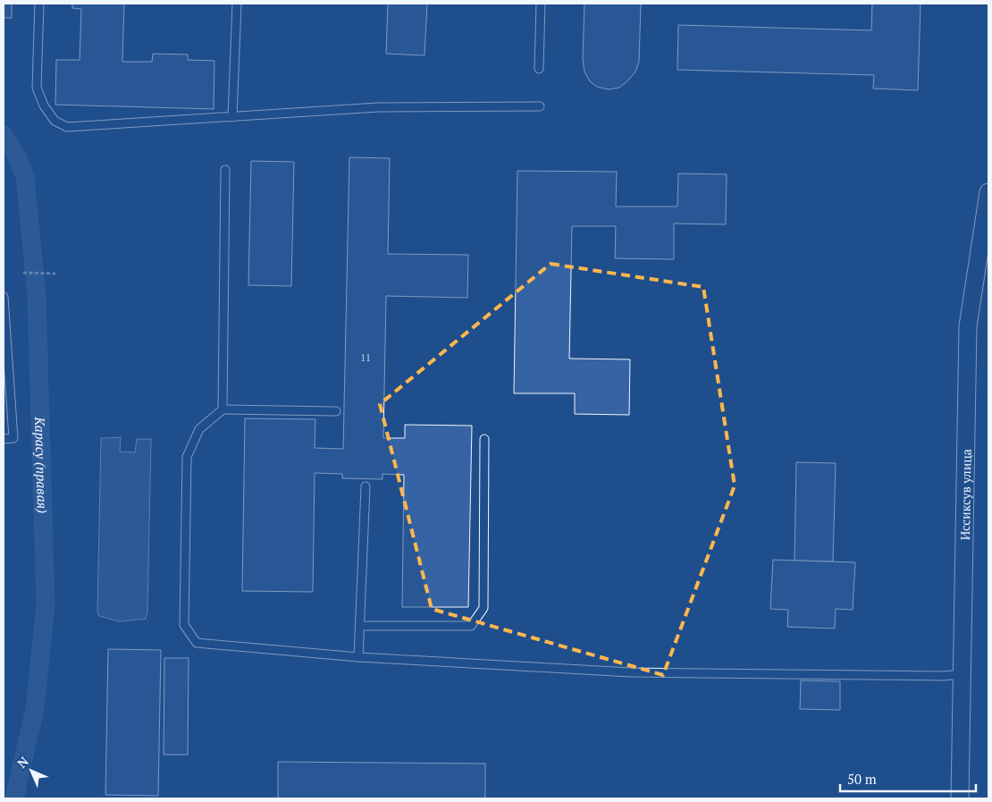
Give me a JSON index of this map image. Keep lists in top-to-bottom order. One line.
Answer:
{"streets":{"street":["Иссиксув улица"]},"water":["Карасу (правая)"],"house_numbers":["11"],"scale_bar":"50 m","north":"top left"}
